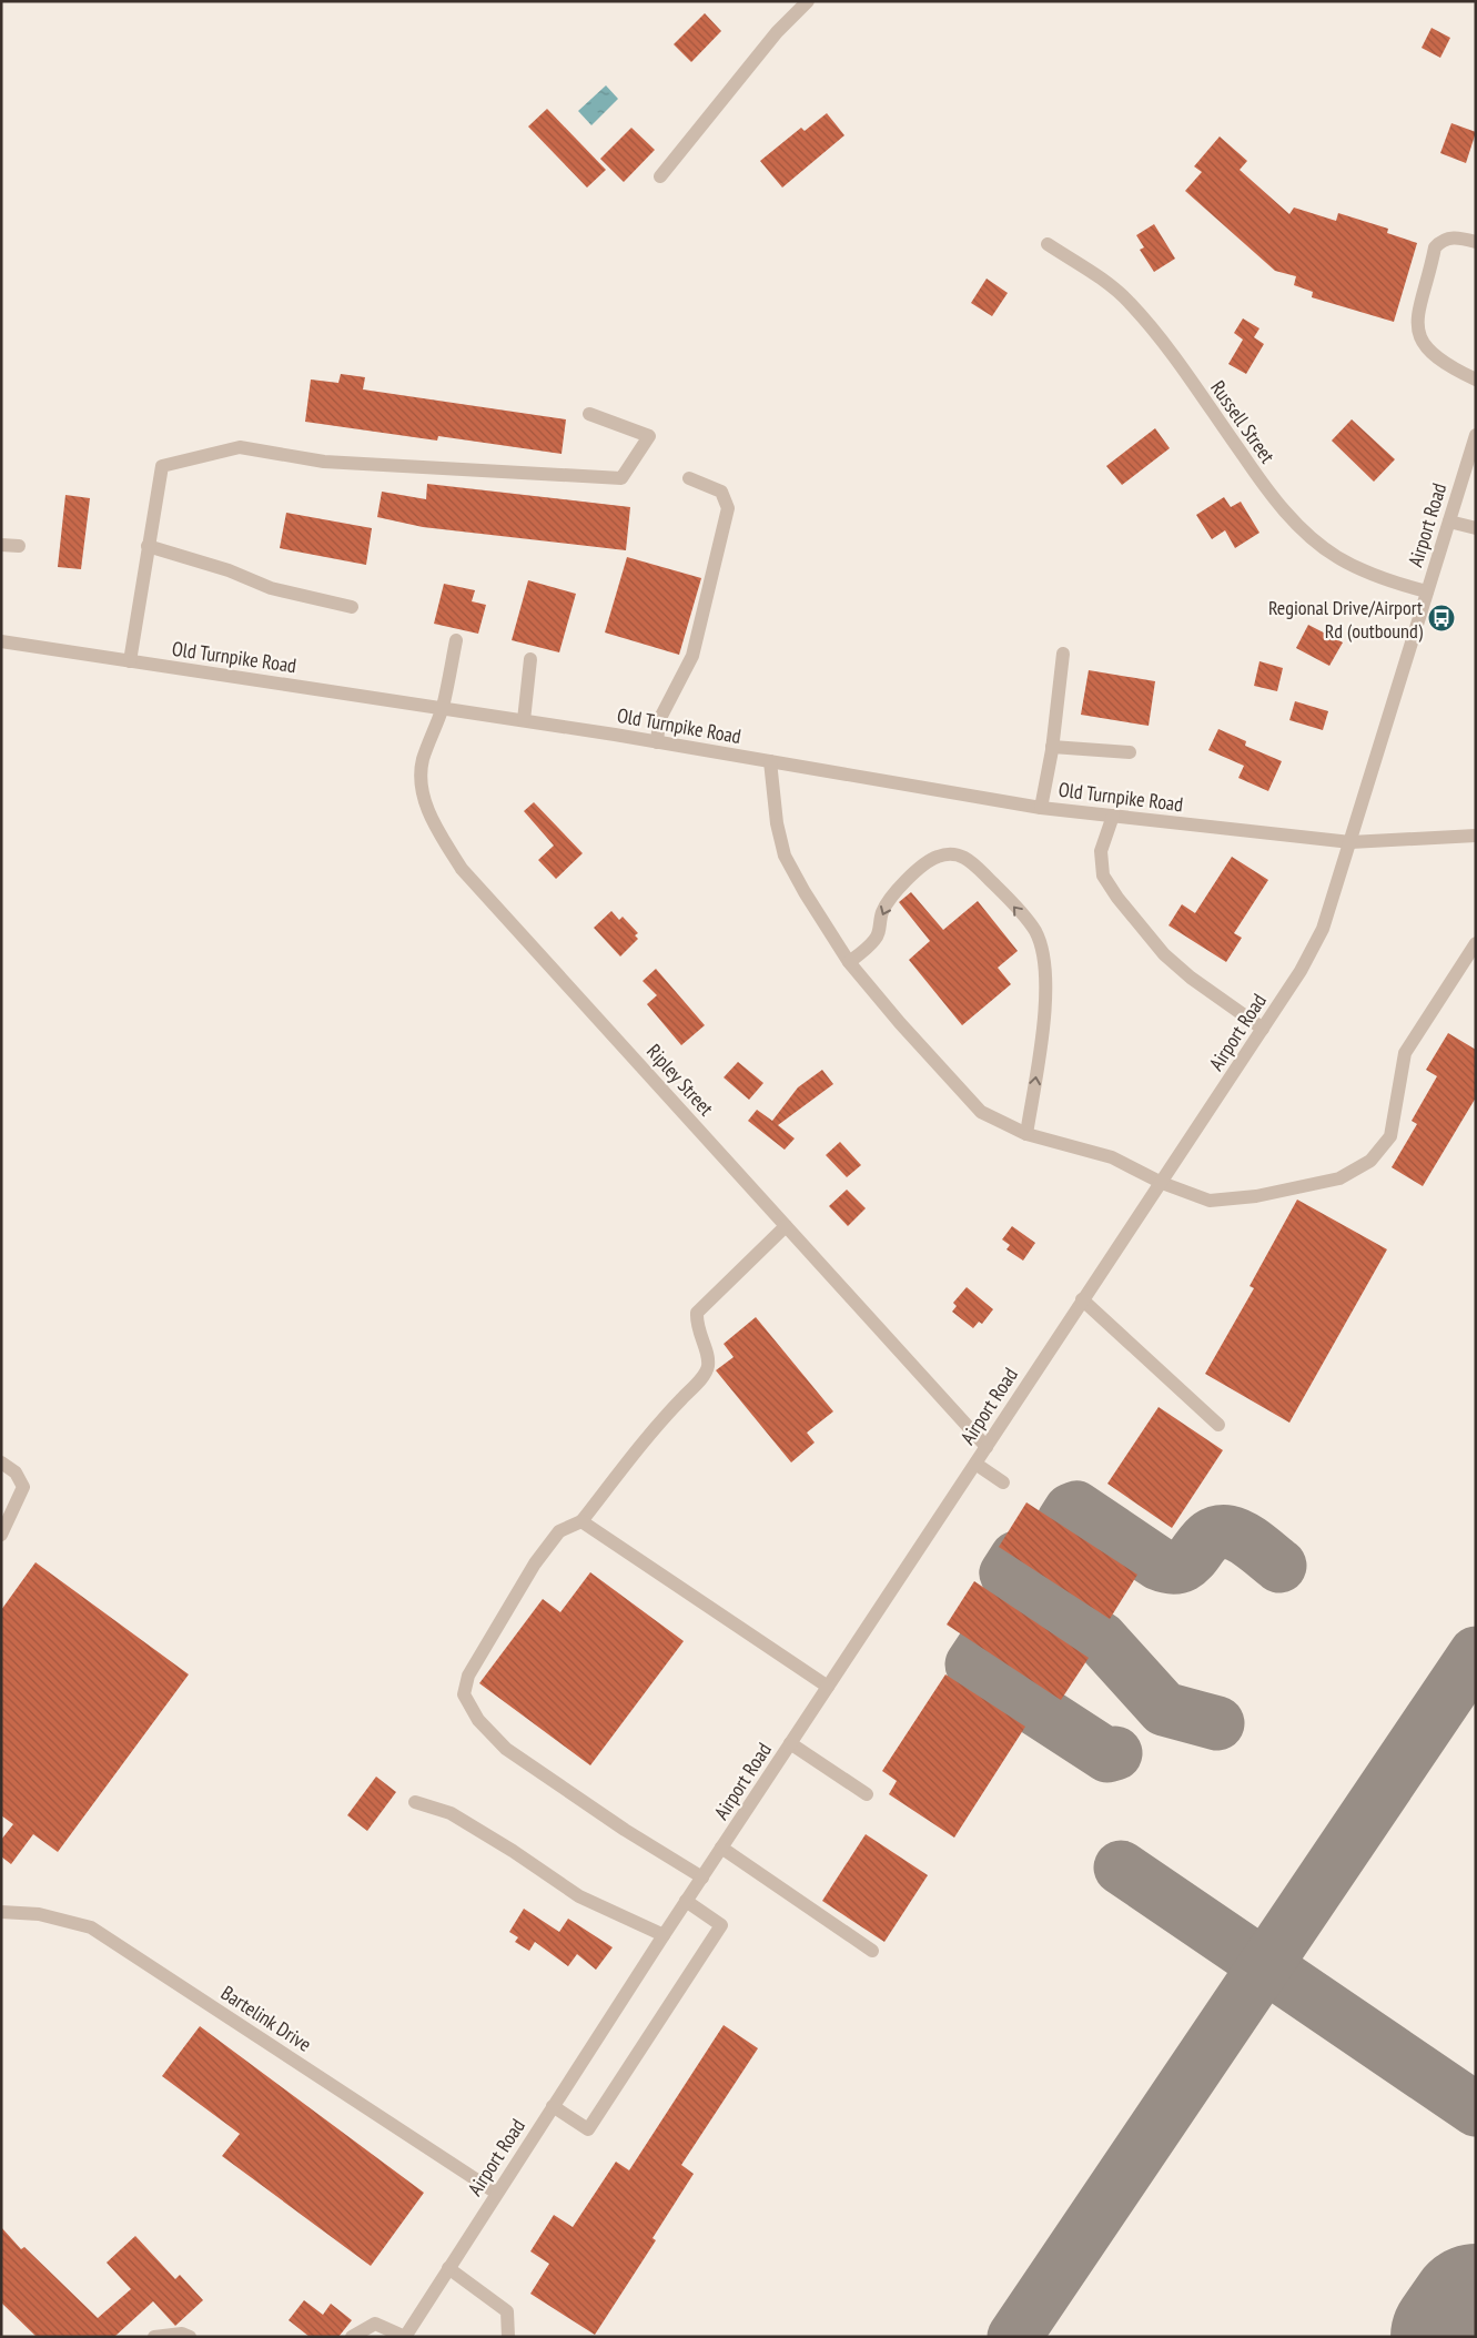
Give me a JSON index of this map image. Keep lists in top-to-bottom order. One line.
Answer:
{"streets":{"street":["Russell Street","Airport Road","Old Turnpike Road","Ripley Street","Bartelink Drive"]},"crossings":[["Russell Street","Airport Road"],["Airport Road","Old Turnpike Road"],["Airport Road","Ripley Street"],["Airport Road","Bartelink Drive"],["Old Turnpike Road","Ripley Street"]],"places":{"bus stop":["Regional Drive/Airport Rd (outbound)"]}}
